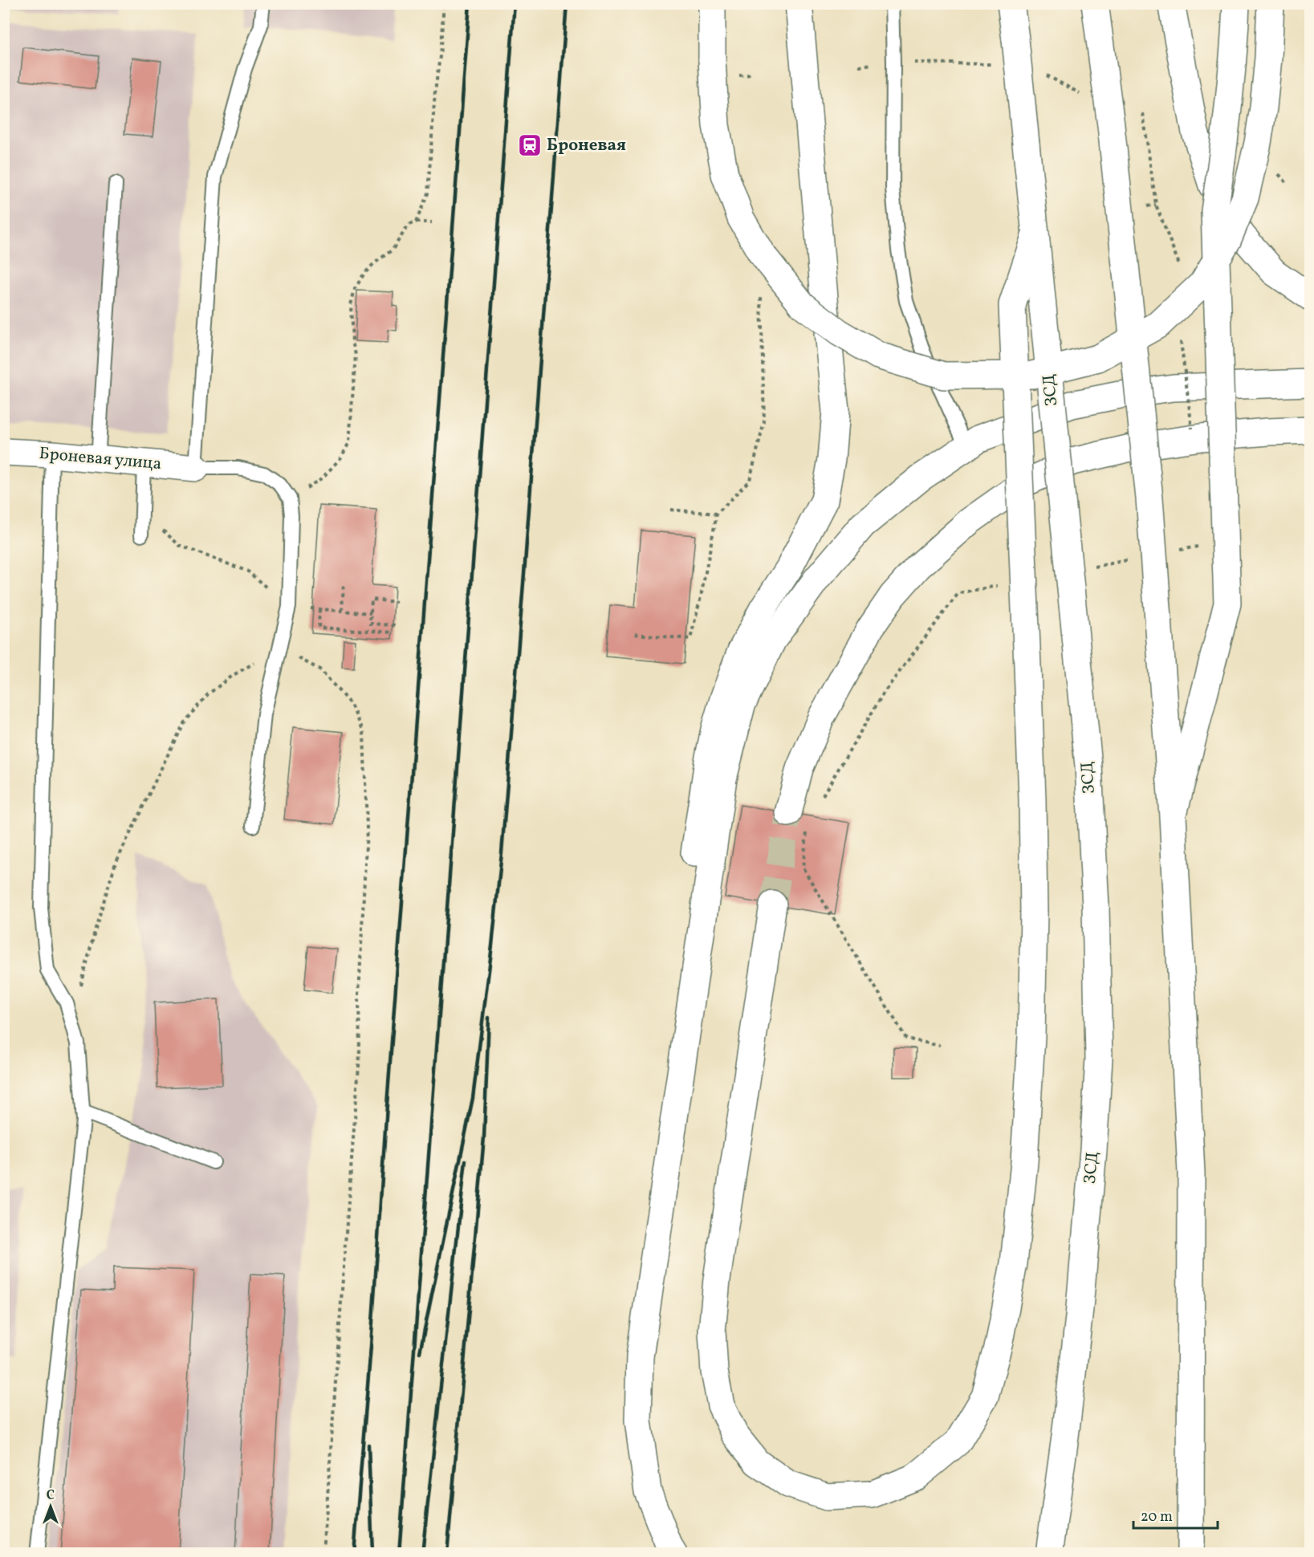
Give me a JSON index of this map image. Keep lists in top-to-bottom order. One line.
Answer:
{"streets":{"main road":["ЗСД","Броневая улица"]},"places":{"station":["Броневая"]},"scale_bar":"20 m","north":"top"}
